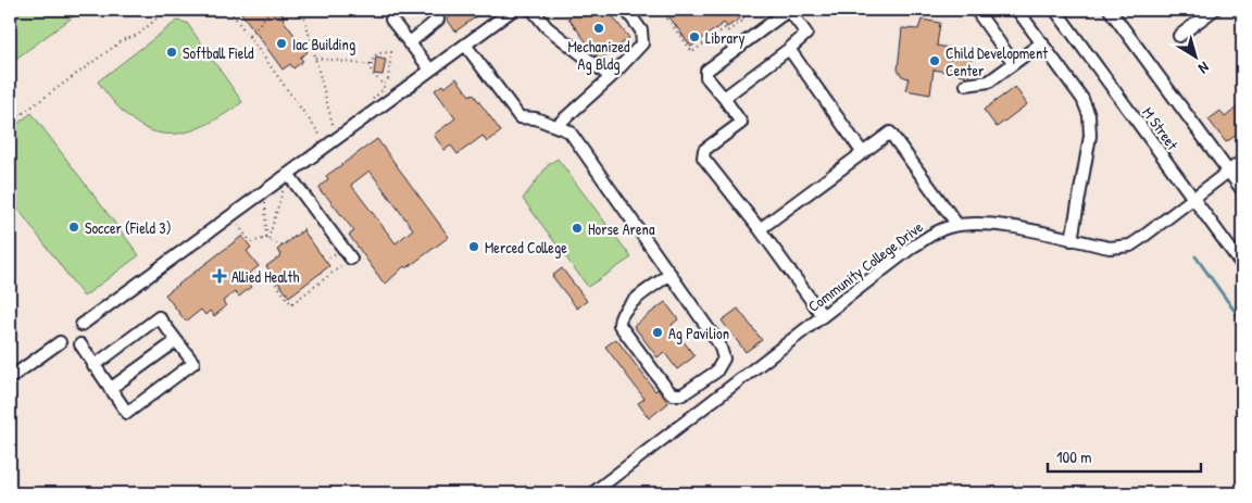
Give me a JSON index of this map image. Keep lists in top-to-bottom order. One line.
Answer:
{"streets":{"street":["M Street","Community College Drive"]},"crossings":[["M Street","Community College Drive"]],"places":{"other":["Mechanized Ag Bldg","Library","Iac Building","Softball Field","Child Development Center","Soccer (Field 3)","Horse Arena","Merced College","Ag Pavilion"],"health":["Allied Health"]},"scale_bar":"100 m","north":"bottom right"}
